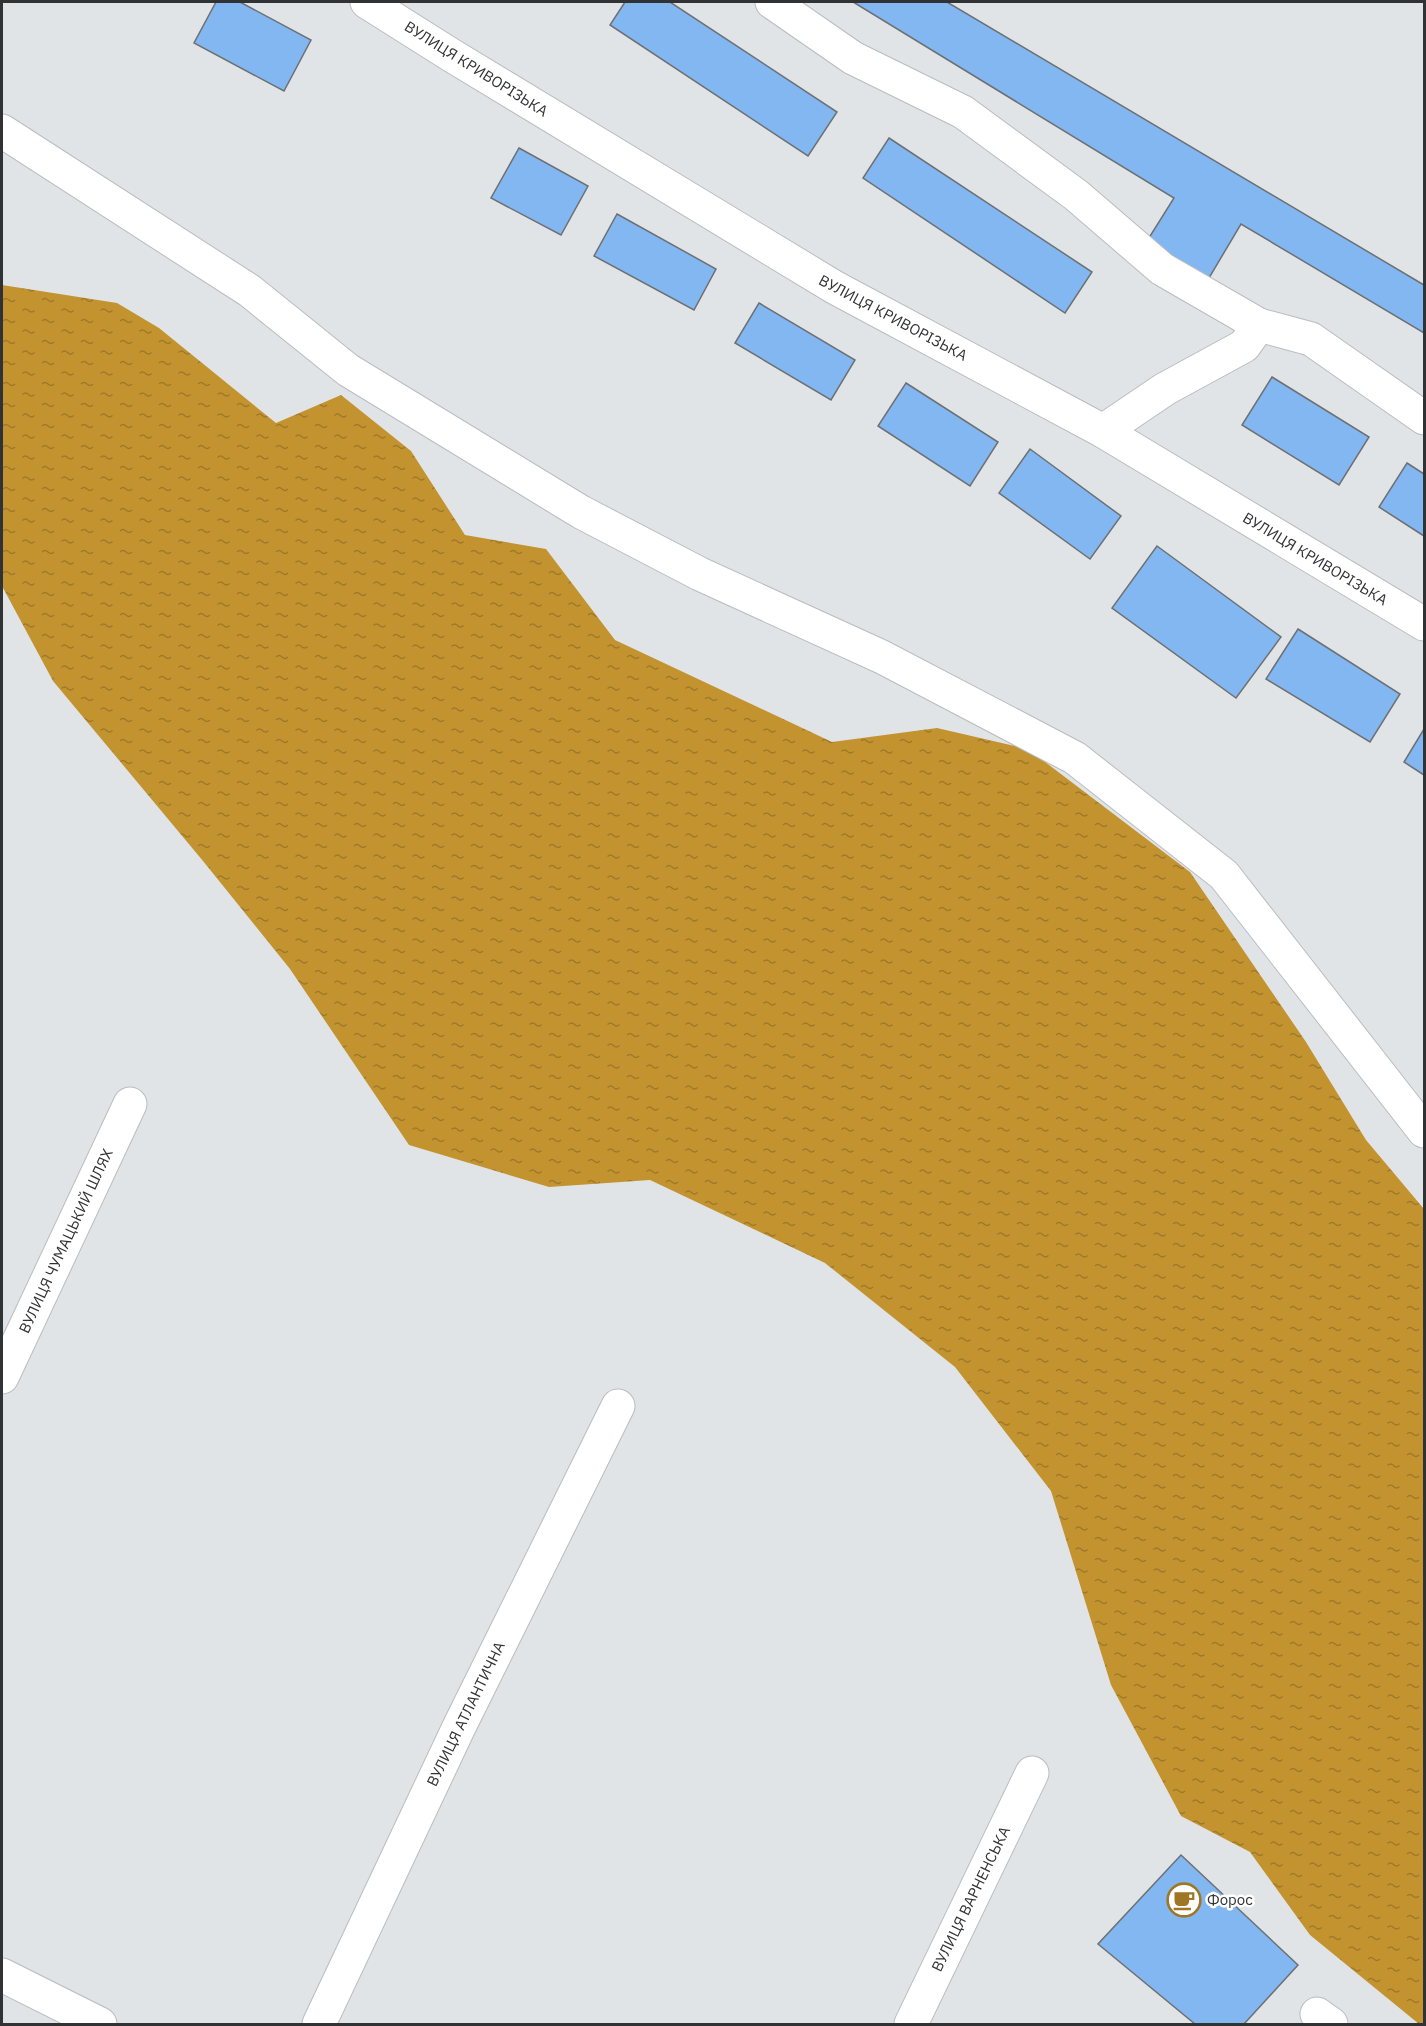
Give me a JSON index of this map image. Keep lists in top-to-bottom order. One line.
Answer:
{"streets":{"street":["ВУЛИЦЯ КРИВОРІЗЬКА","ВУЛИЦЯ ЧУМАЦЬКИЙ ШЛЯХ","ВУЛИЦЯ АТЛАНТИЧНА","ВУЛИЦЯ ВАРНЕНСЬКА"]},"places":{"cafe":["Форос"]}}
